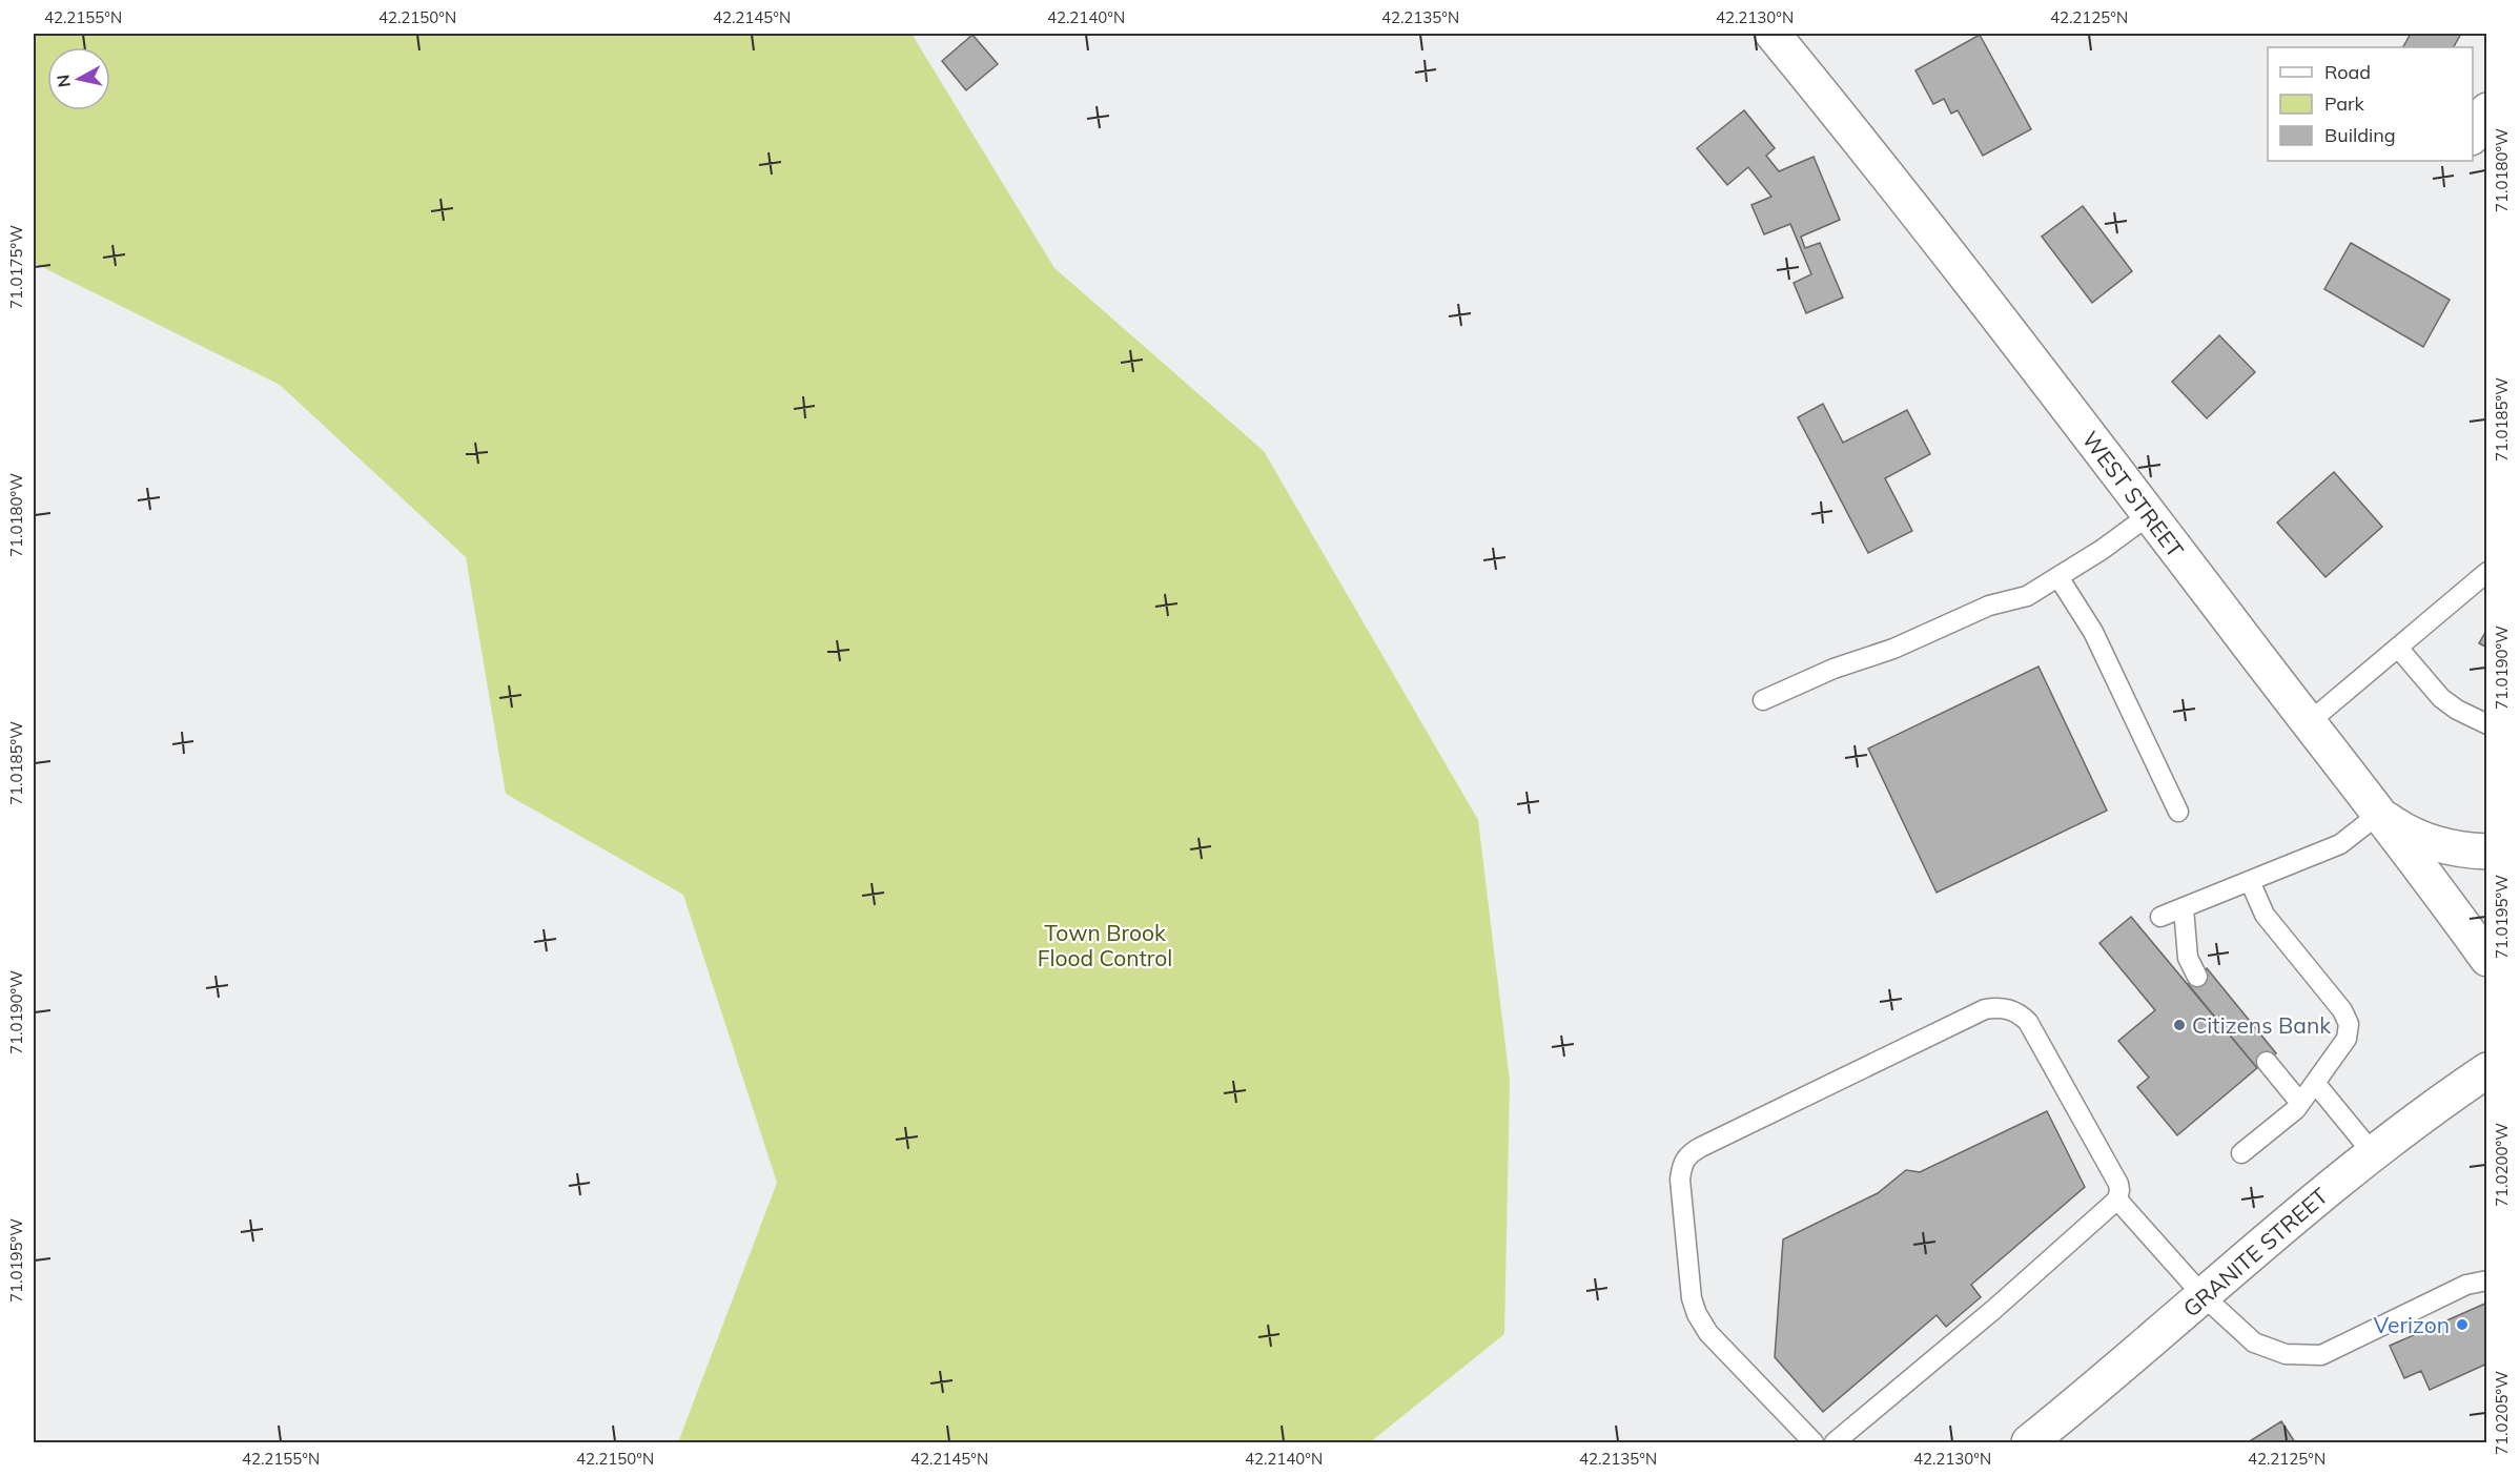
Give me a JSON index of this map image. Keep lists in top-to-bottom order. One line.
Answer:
{"streets":{"street":["WEST STREET","GRANITE STREET"]},"parks":["Town Brook Flood Control"],"places":["Citizens Bank","Verizon"],"legend":["Road","Park","Building"],"north":"left","coordinates":["42.2155°N","42.2150°N","42.2145°N","42.2140°N","42.2135°N","42.2130°N","42.2125°N","71.0180°W","71.0175°W","71.0185°W","71.0190°W","71.0195°W","71.0200°W","71.0205°W"]}
